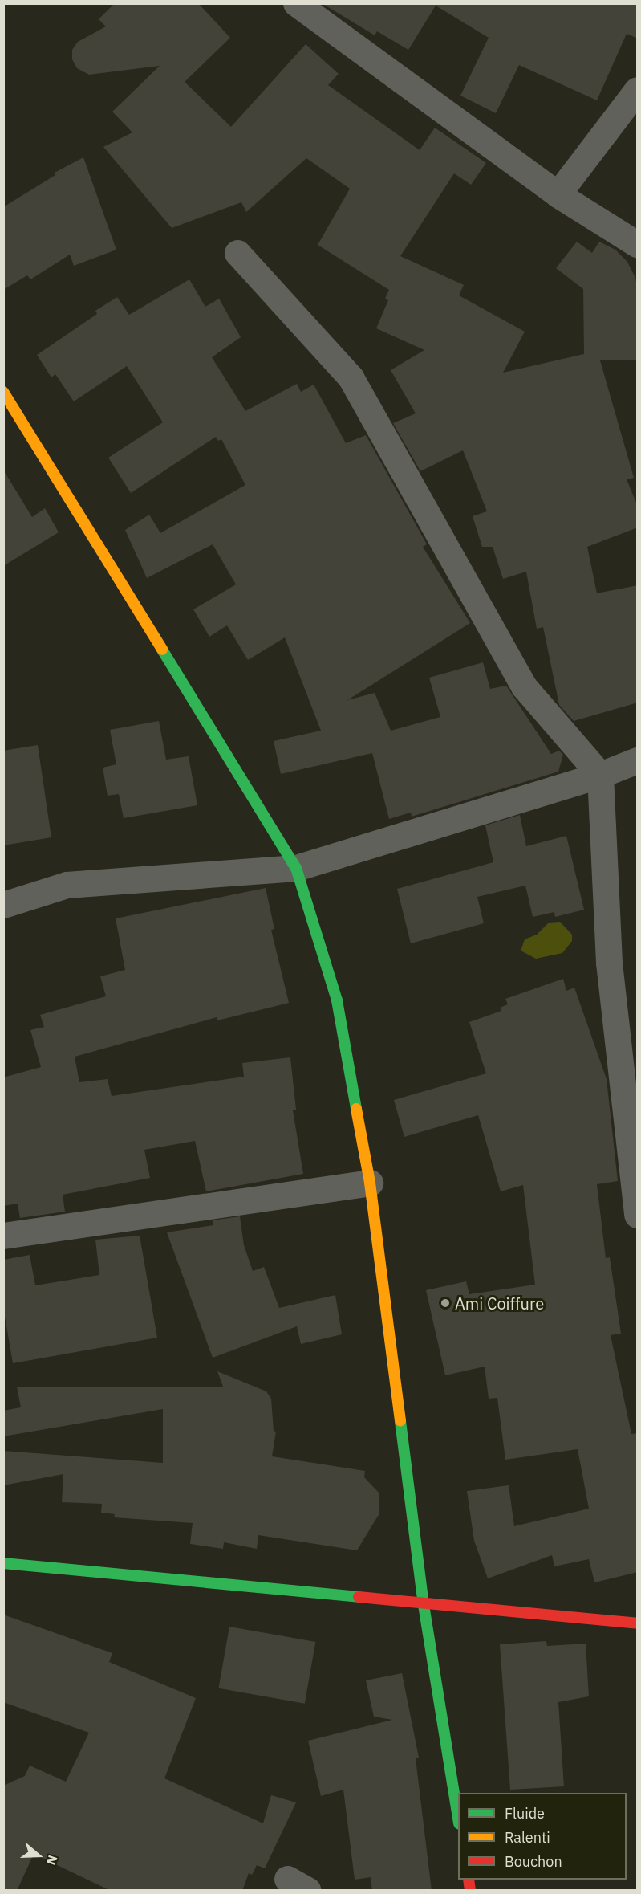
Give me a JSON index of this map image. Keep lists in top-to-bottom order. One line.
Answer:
{"places":["Ami Coiffure"],"legend":["Fluide","Ralenti","Bouchon"],"north":"right"}
